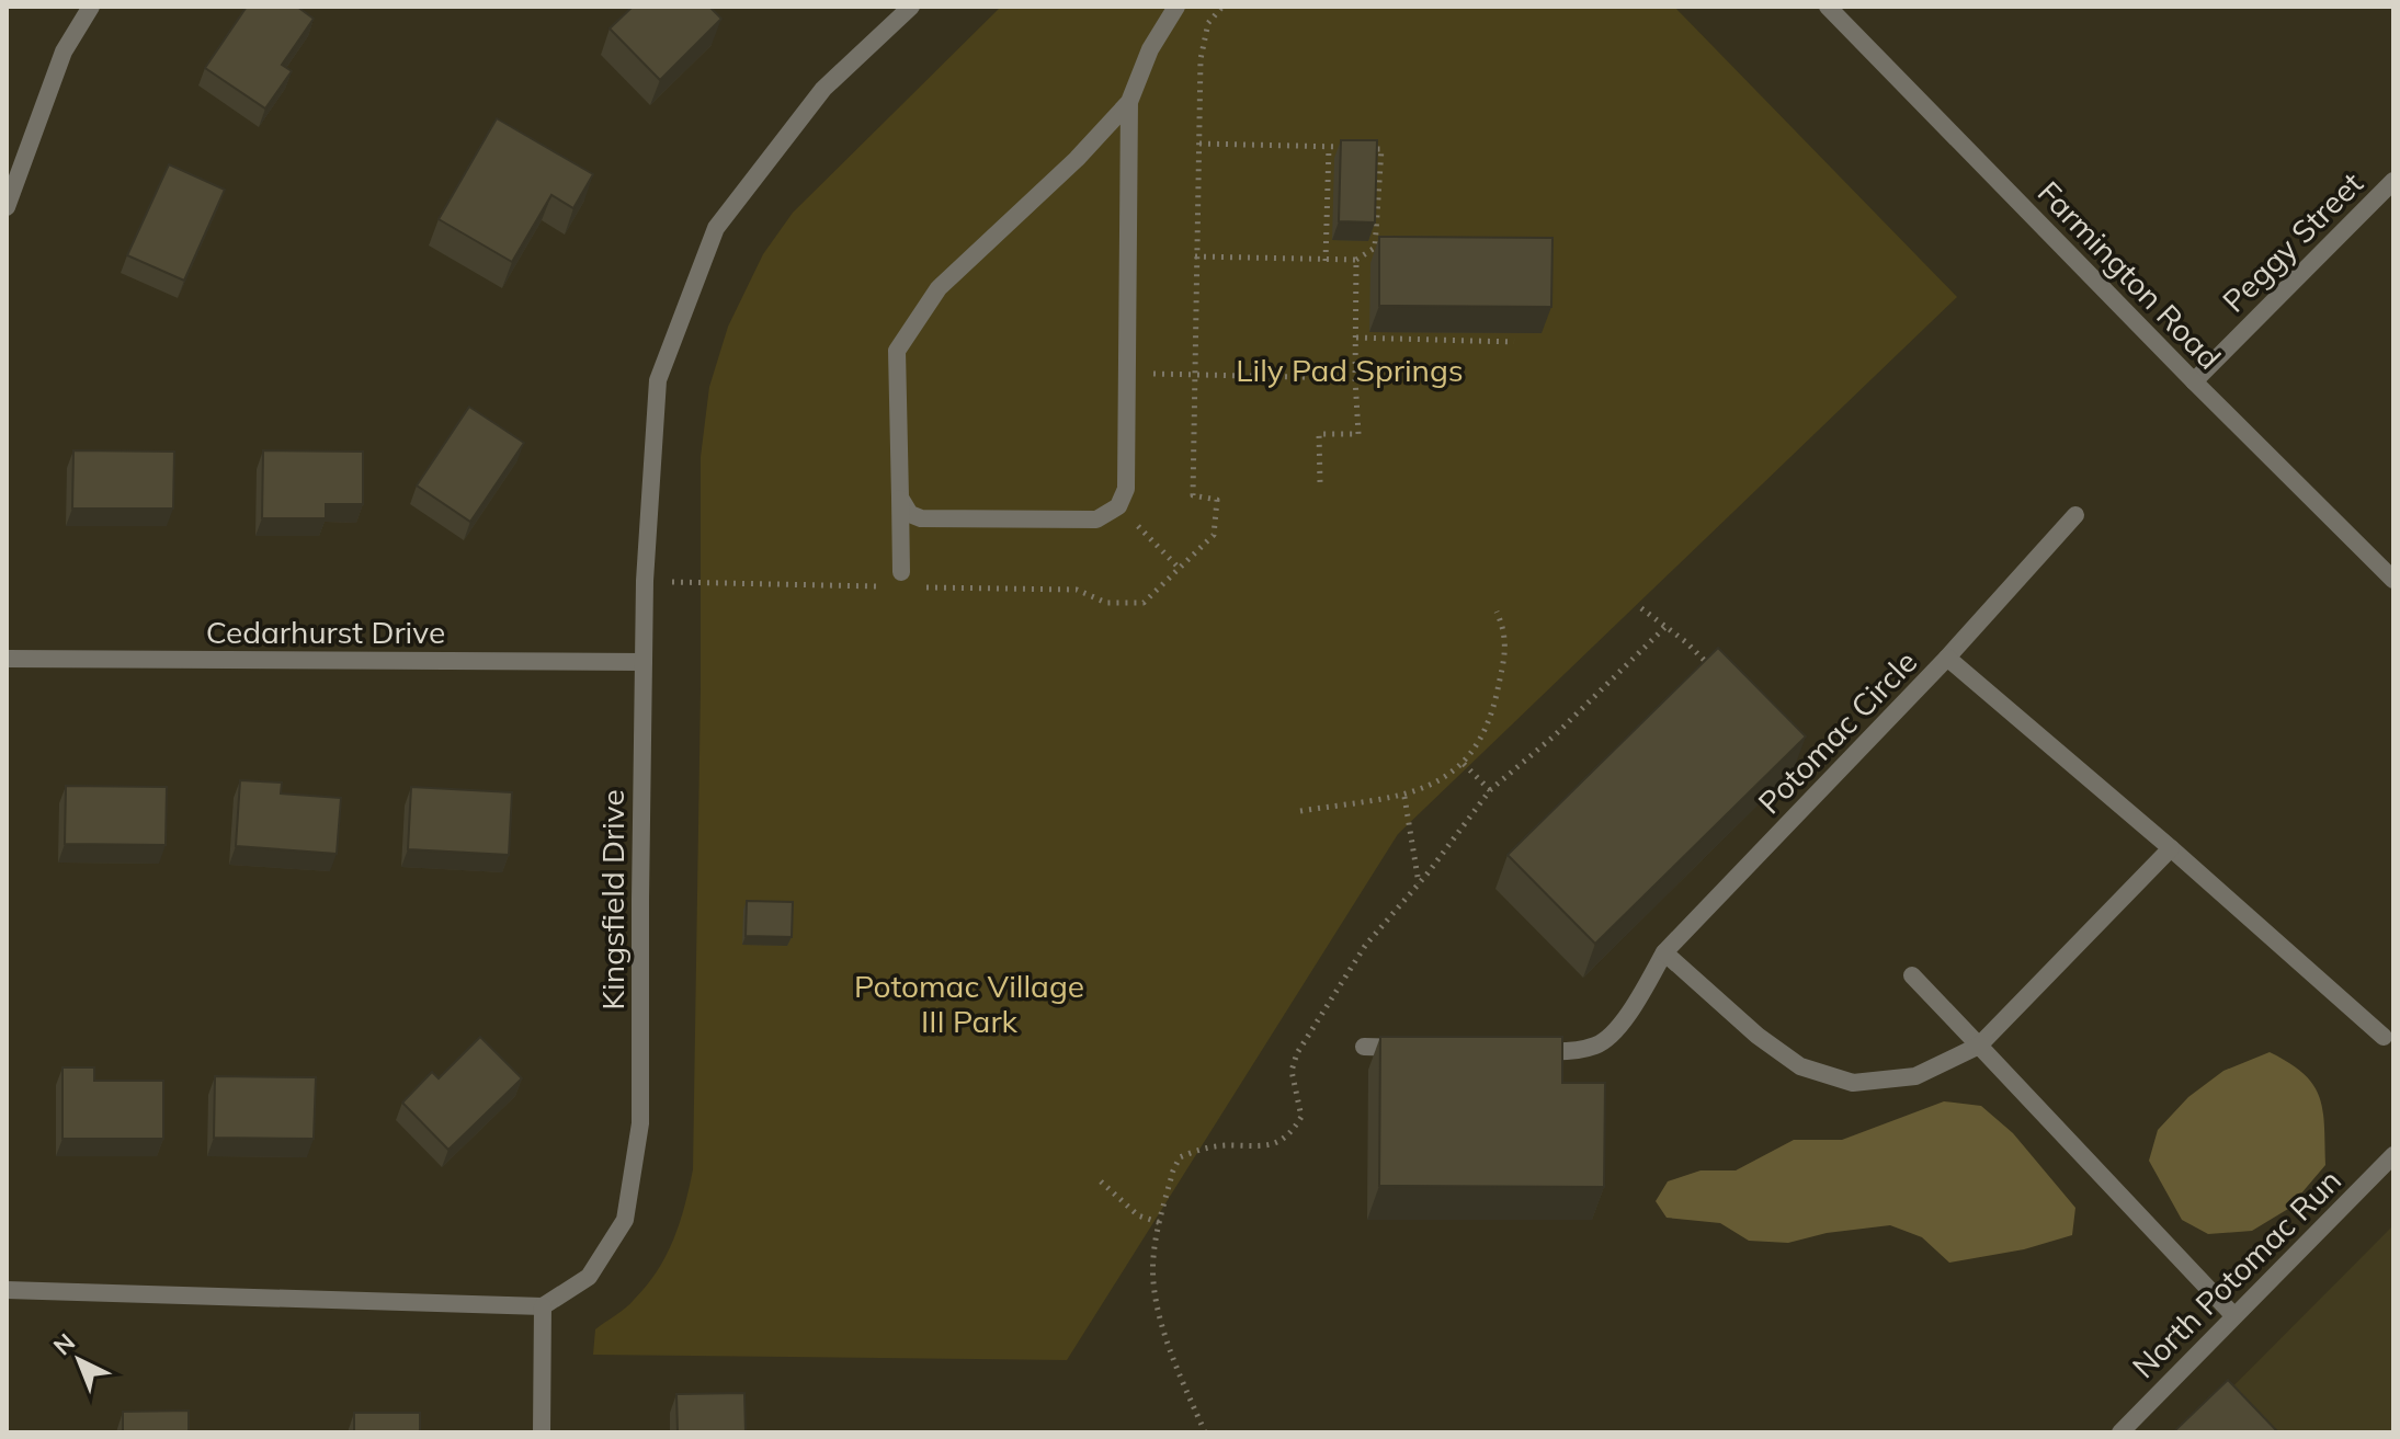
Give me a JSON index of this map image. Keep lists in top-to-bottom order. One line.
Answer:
{"streets":{"street":["Peggy Street","Farmington Road","Cedarhurst Drive","Potomac Circle","Kingsfield Drive","North Potomac Run"]},"crossings":[["Peggy Street","Farmington Road"],["Cedarhurst Drive","Kingsfield Drive"]],"parks":["Lily Pad Springs","Potomac Village III Park"],"north":"top left"}
